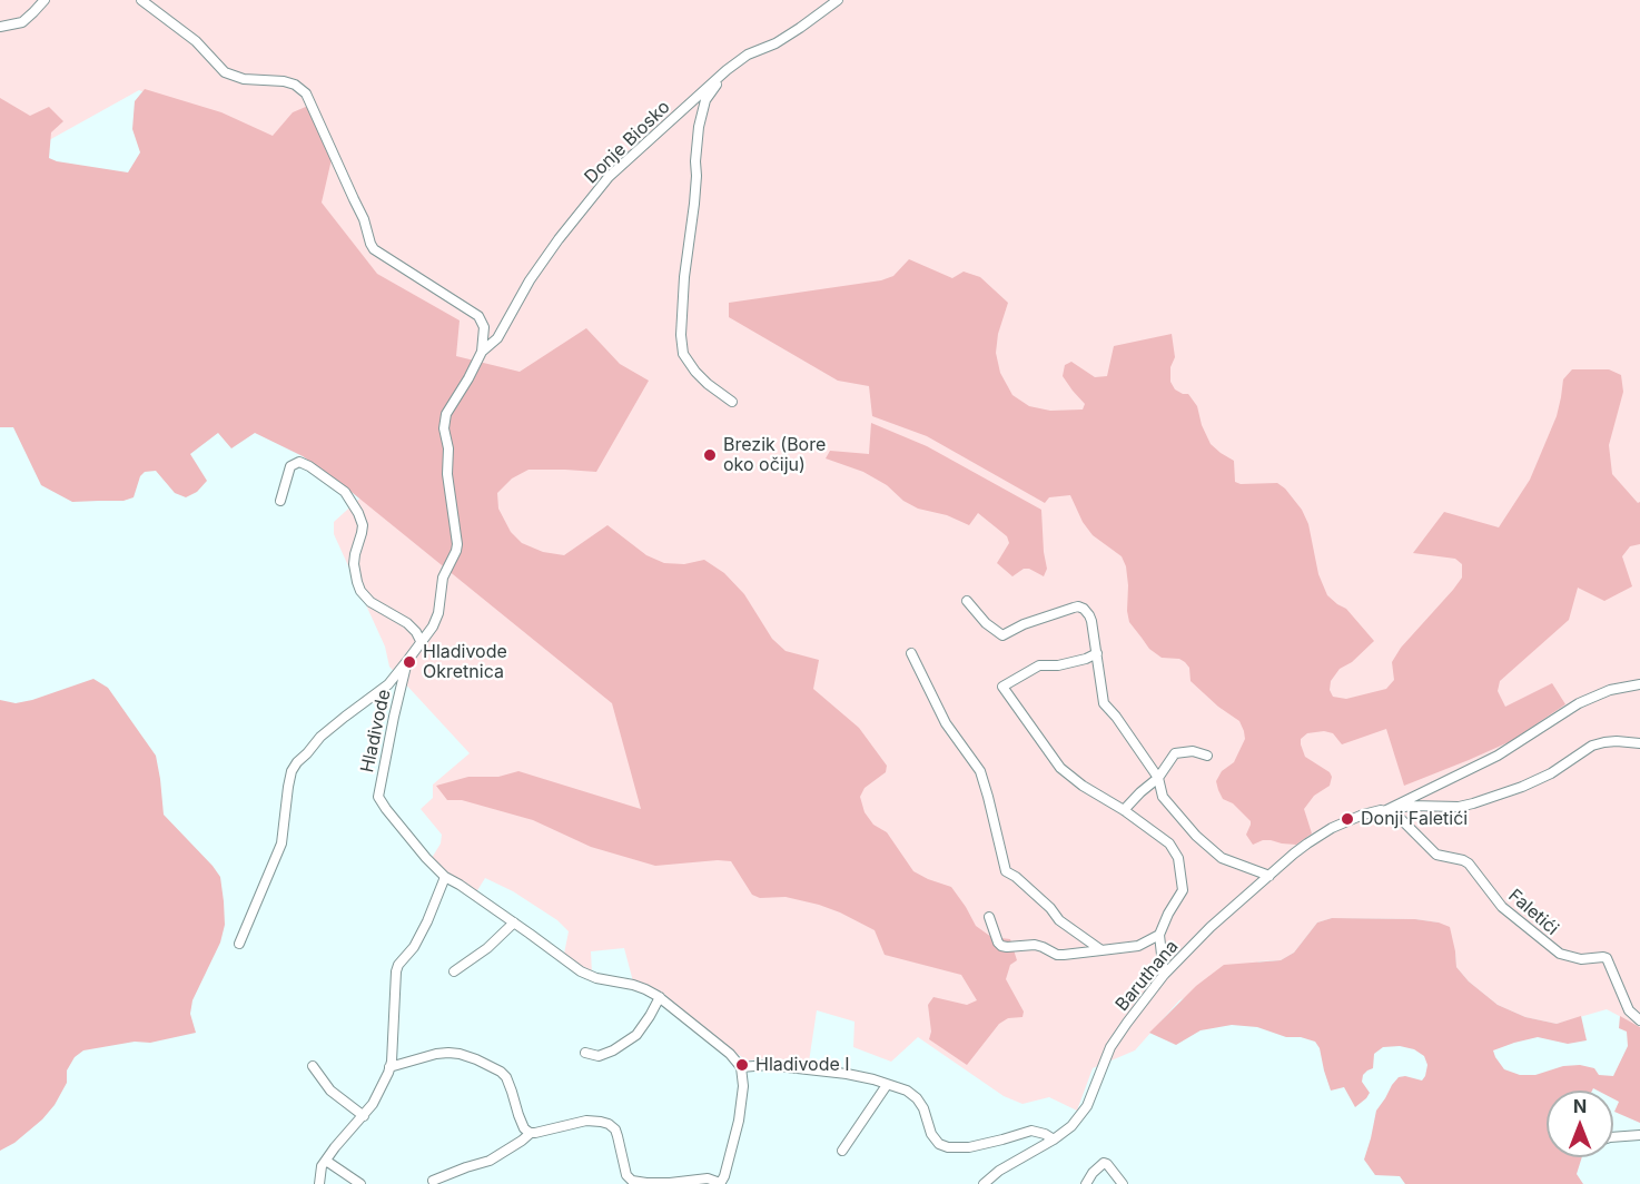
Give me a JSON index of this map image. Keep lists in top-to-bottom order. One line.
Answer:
{"streets":{"street":["Donje Biosko","Hladivode","Faletići","Baruthana"]},"crossings":[["Donje Biosko","Hladivode"],["Faletići","Baruthana"]],"places":["Brezik (Bore oko očiju)","Hladivode Okretnica","Donji Faletići","Hladivode I"],"north":"top"}
